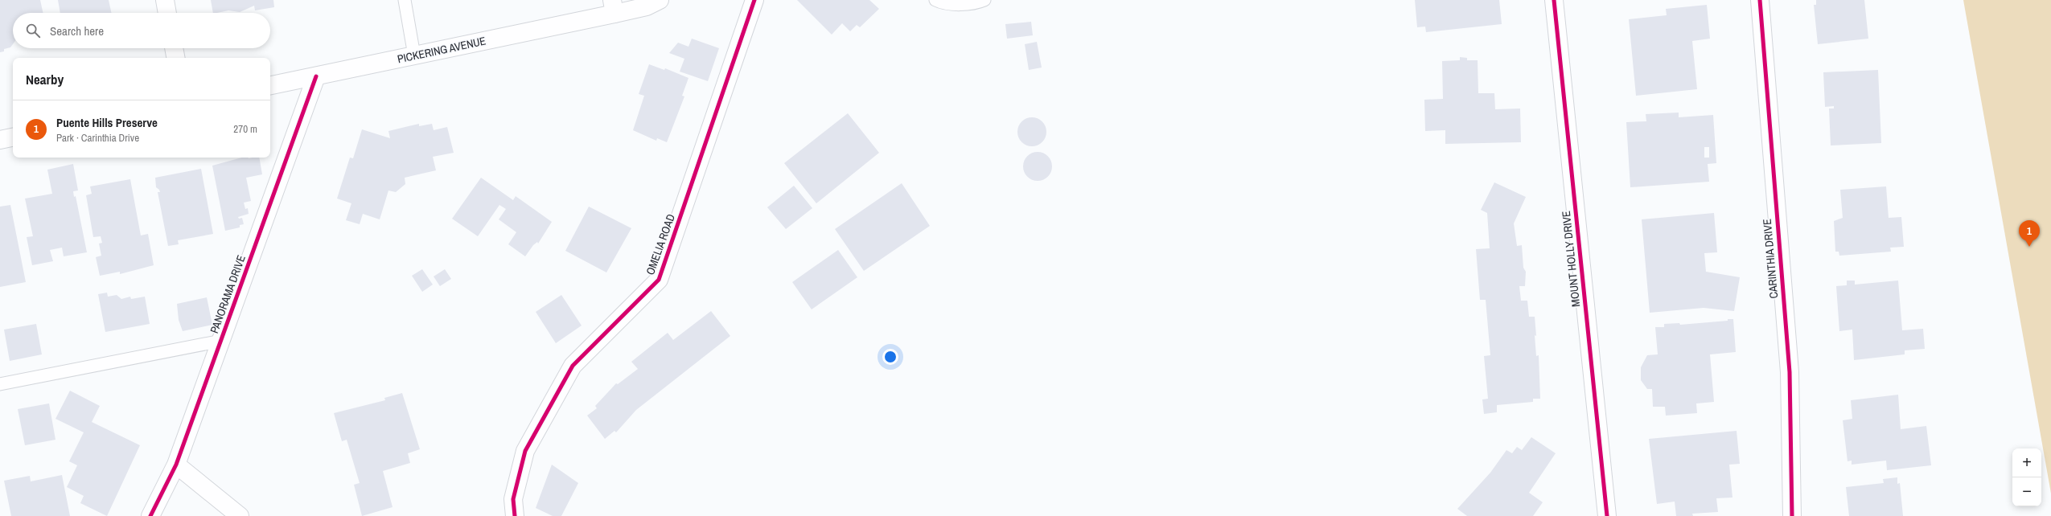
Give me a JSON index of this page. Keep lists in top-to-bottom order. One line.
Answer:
{"streets":{"street":["PICKERING AVENUE","OMELIA ROAD","MOUNT HOLLY DRIVE","CARINTHIA DRIVE","PANORAMA DRIVE"]},"crossings":[["PICKERING AVENUE","PANORAMA DRIVE"]],"page":{"search":"Search here","heading":"Nearby","list":[{"mark":"1","name":"Puente Hills Preserve","note":"Park · Carinthia Drive","value":"270 m"}],"pins":"1","map_buttons":["+","−"]}}
